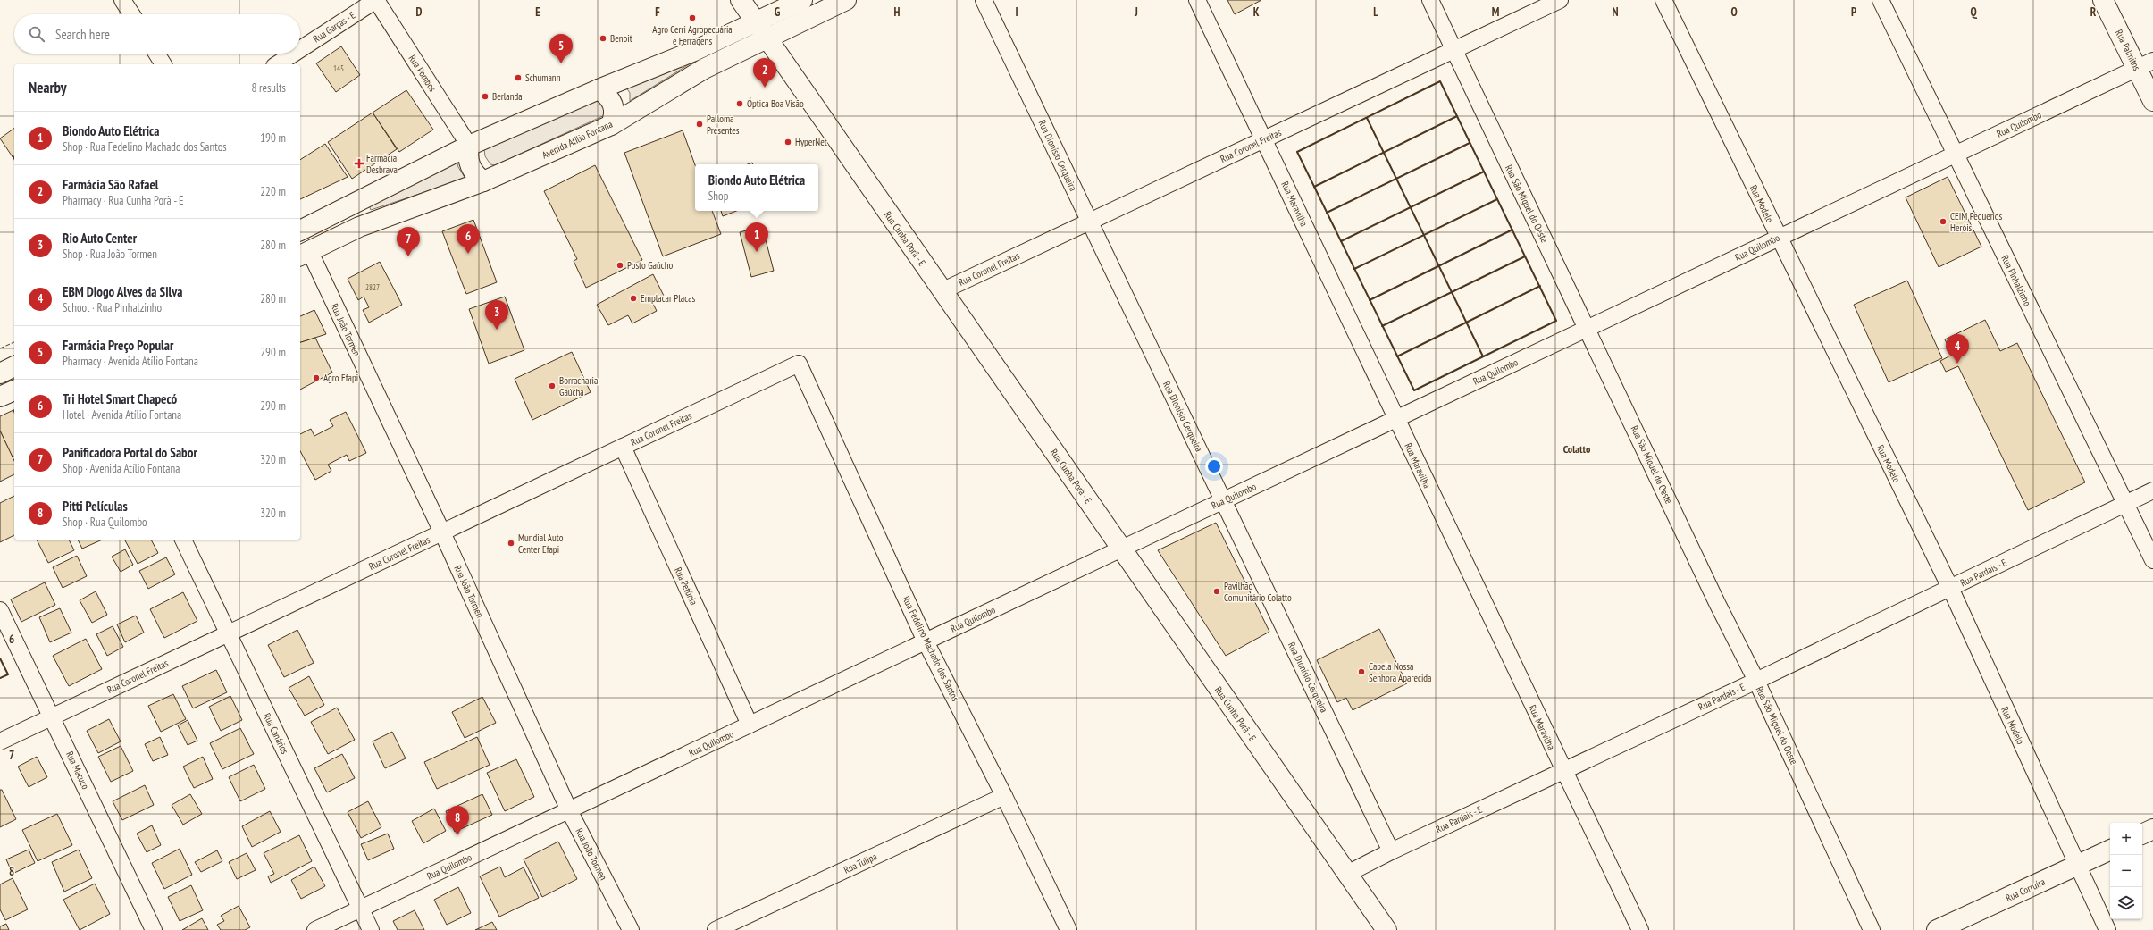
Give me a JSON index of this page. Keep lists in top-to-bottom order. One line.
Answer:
{"streets":{"street":["Rua Garças - E","Rua Palmitos","Rua Pombos","Rua Quilombo","Avenida Atílio Fontana","Rua Coronel Freitas","Rua Dionísio Cerqueira","Rua Maravilha","Rua São Miguel do Oeste","Rua Modelo","Rua Cunha Porã - E","Rua Pinhalzinho","Rua João Tormen","Rua Pardais - E","Rua Petúnia","Rua Fedelino Machado dos Santos","Rua Canários","Rua Macuco","Rua Tulipa","Rua Corruíra"]},"crossings":[["Rua Garças - E","Rua Pombos"],["Rua Palmitos","Rua Quilombo"],["Rua Quilombo","Rua Dionísio Cerqueira"],["Rua Quilombo","Rua Maravilha"],["Rua Quilombo","Rua São Miguel do Oeste"],["Rua Quilombo","Rua Modelo"],["Rua Quilombo","Rua Cunha Porã - E"],["Rua Quilombo","Rua Pinhalzinho"],["Rua Quilombo","Rua João Tormen"],["Rua Quilombo","Rua Petúnia"],["Rua Quilombo","Rua Fedelino Machado dos Santos"],["Rua Quilombo","Rua Canários"],["Avenida Atílio Fontana","Rua Cunha Porã - E"],["Avenida Atílio Fontana","Rua João Tormen"],["Rua Coronel Freitas","Rua Dionísio Cerqueira"],["Rua Coronel Freitas","Rua Maravilha"],["Rua Coronel Freitas","Rua São Miguel do Oeste"],["Rua Coronel Freitas","Rua Cunha Porã - E"],["Rua Coronel Freitas","Rua João Tormen"],["Rua Coronel Freitas","Rua Petúnia"],["Rua Coronel Freitas","Rua Fedelino Machado dos Santos"],["Rua Coronel Freitas","Rua Canários"],["Rua Coronel Freitas","Rua Macuco"],["Rua Dionísio Cerqueira","Rua Pardais - E"],["Rua Maravilha","Rua Pardais - E"],["Rua São Miguel do Oeste","Rua Pardais - E"],["Rua Modelo","Rua Pardais - E"],["Rua Modelo","Rua Corruíra"],["Rua Cunha Porã - E","Rua Pardais - E"],["Rua Pinhalzinho","Rua Pardais - E"],["Rua Fedelino Machado dos Santos","Rua Tulipa"]],"districts":["Colatto"],"places":{"other":["Agro Cerri Agropecuária e Ferragens","Benoit","Schumann","Berlanda","Óptica Boa Visão","Palloma Presentes","HyperNet","CEIM Pequenos Heróis","Posto Gaúcho","Emplacar Placas","Agro Efapi","Borracharia Gaúcha","Mundial Auto Center Efapi","Pavilhão Comunitário Colatto","Capela Nossa Senhora Aparecida"],"health":["Farmácia Desbrava"]},"house_numbers":["145","2827"],"page":{"search":"Search here","pins":["5","2","1","6","7","3","4","8"],"heading":["Nearby","8 results"],"list":[{"mark":"1","name":"Biondo Auto Elétrica","note":"Shop · Rua Fedelino Machado dos Santos","value":"190 m"},{"mark":"2","name":"Farmácia São Rafael","note":"Pharmacy · Rua Cunha Porã - E","value":"220 m"},{"mark":"3","name":"Rio Auto Center","note":"Shop · Rua João Tormen","value":"280 m"},{"mark":"4","name":"EBM Diogo Alves da Silva","note":"School · Rua Pinhalzinho","value":"280 m"},{"mark":"5","name":"Farmácia Preço Popular","note":"Pharmacy · Avenida Atílio Fontana","value":"290 m"},{"mark":"6","name":"Tri Hotel Smart Chapecó","note":"Hotel · Avenida Atílio Fontana","value":"290 m"},{"mark":"7","name":"Panificadora Portal do Sabor","note":"Shop · Avenida Atílio Fontana","value":"320 m"},{"mark":"8","name":"Pitti Películas","note":"Shop · Rua Quilombo","value":"320 m"}],"popup":["Biondo Auto Elétrica","Shop"],"map_buttons":["+","−"]},"grid":{"columns":["D","E","F","G","H","I","J","K","L","M","N","O","P","Q","R"],"rows":["6","7","8"]}}
